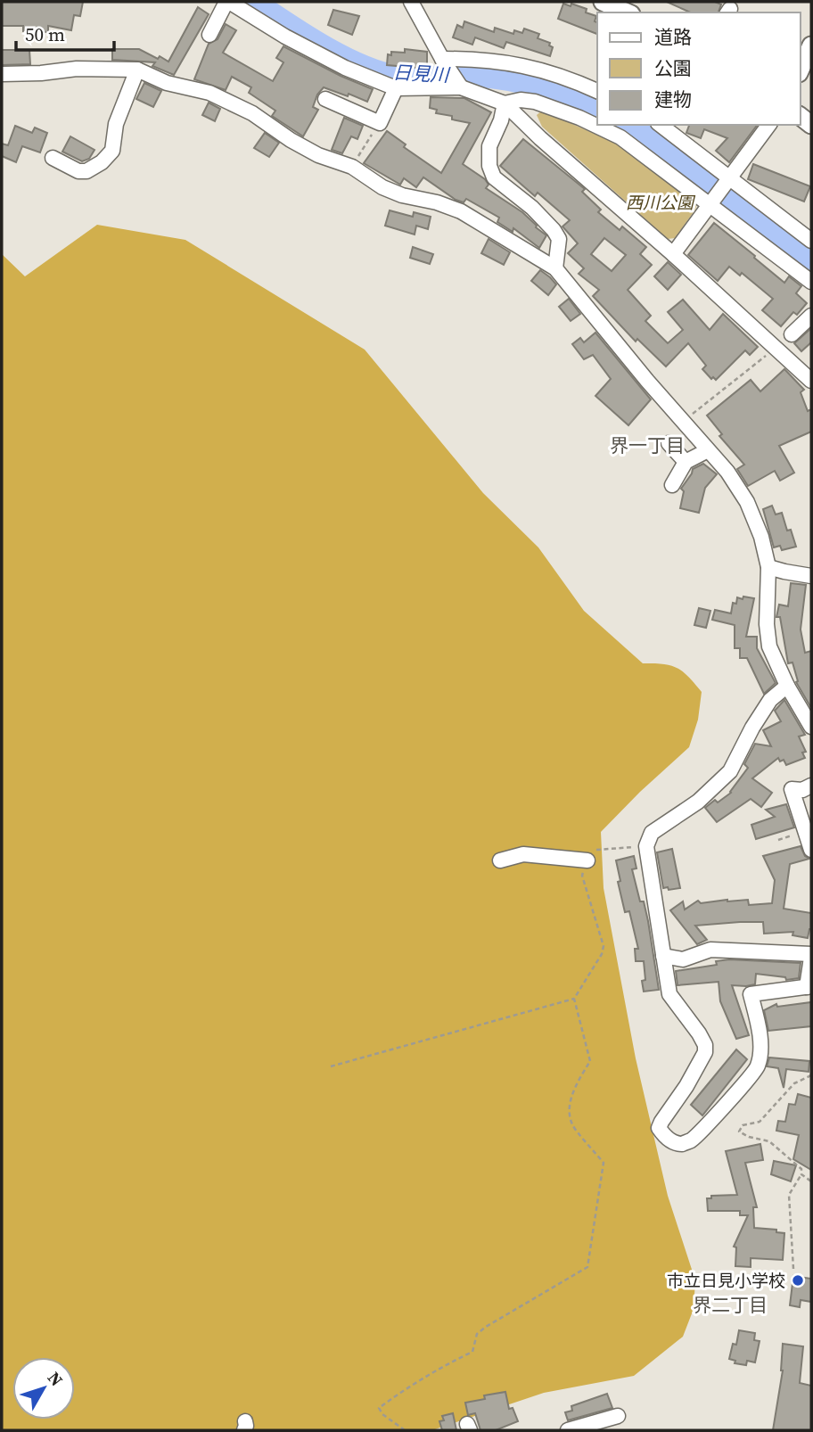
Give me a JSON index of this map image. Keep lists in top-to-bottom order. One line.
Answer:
{"districts":["界一丁目","界二丁目"],"water":["日見川"],"parks":["西川公園"],"places":["市立日見小学校"],"legend":["道路","公園","建物"],"scale_bar":"50 m","north":"top right"}
